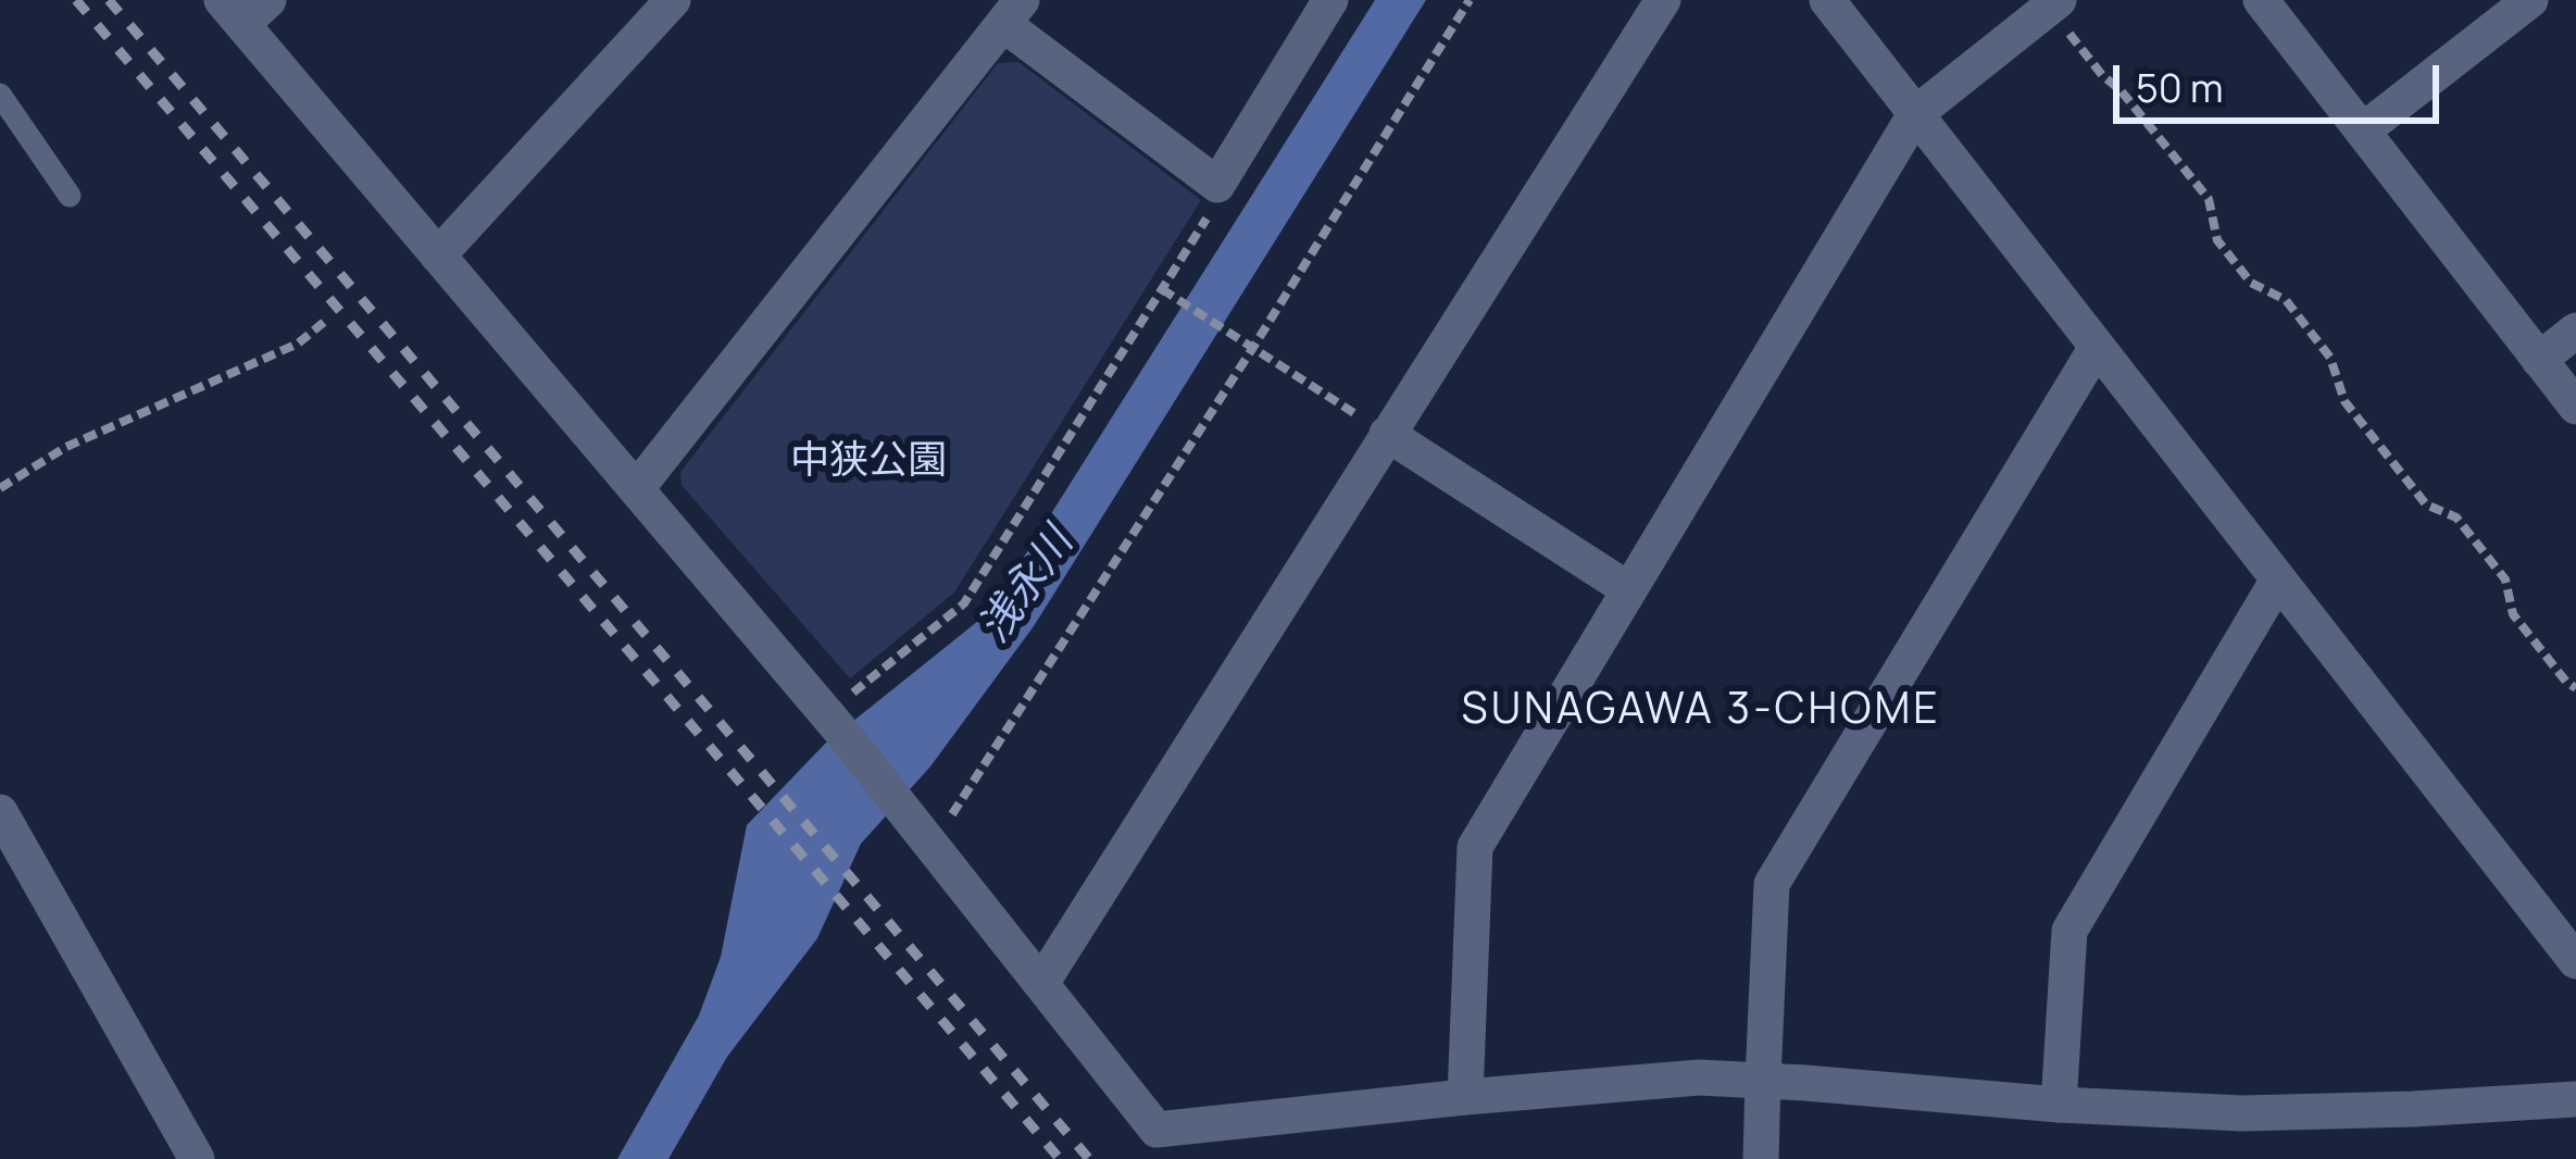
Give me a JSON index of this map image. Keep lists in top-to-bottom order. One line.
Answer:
{"districts":["SUNAGAWA 3-CHOME"],"water":["浅永川"],"parks":["中狭公園"],"scale_bar":"50 m"}
